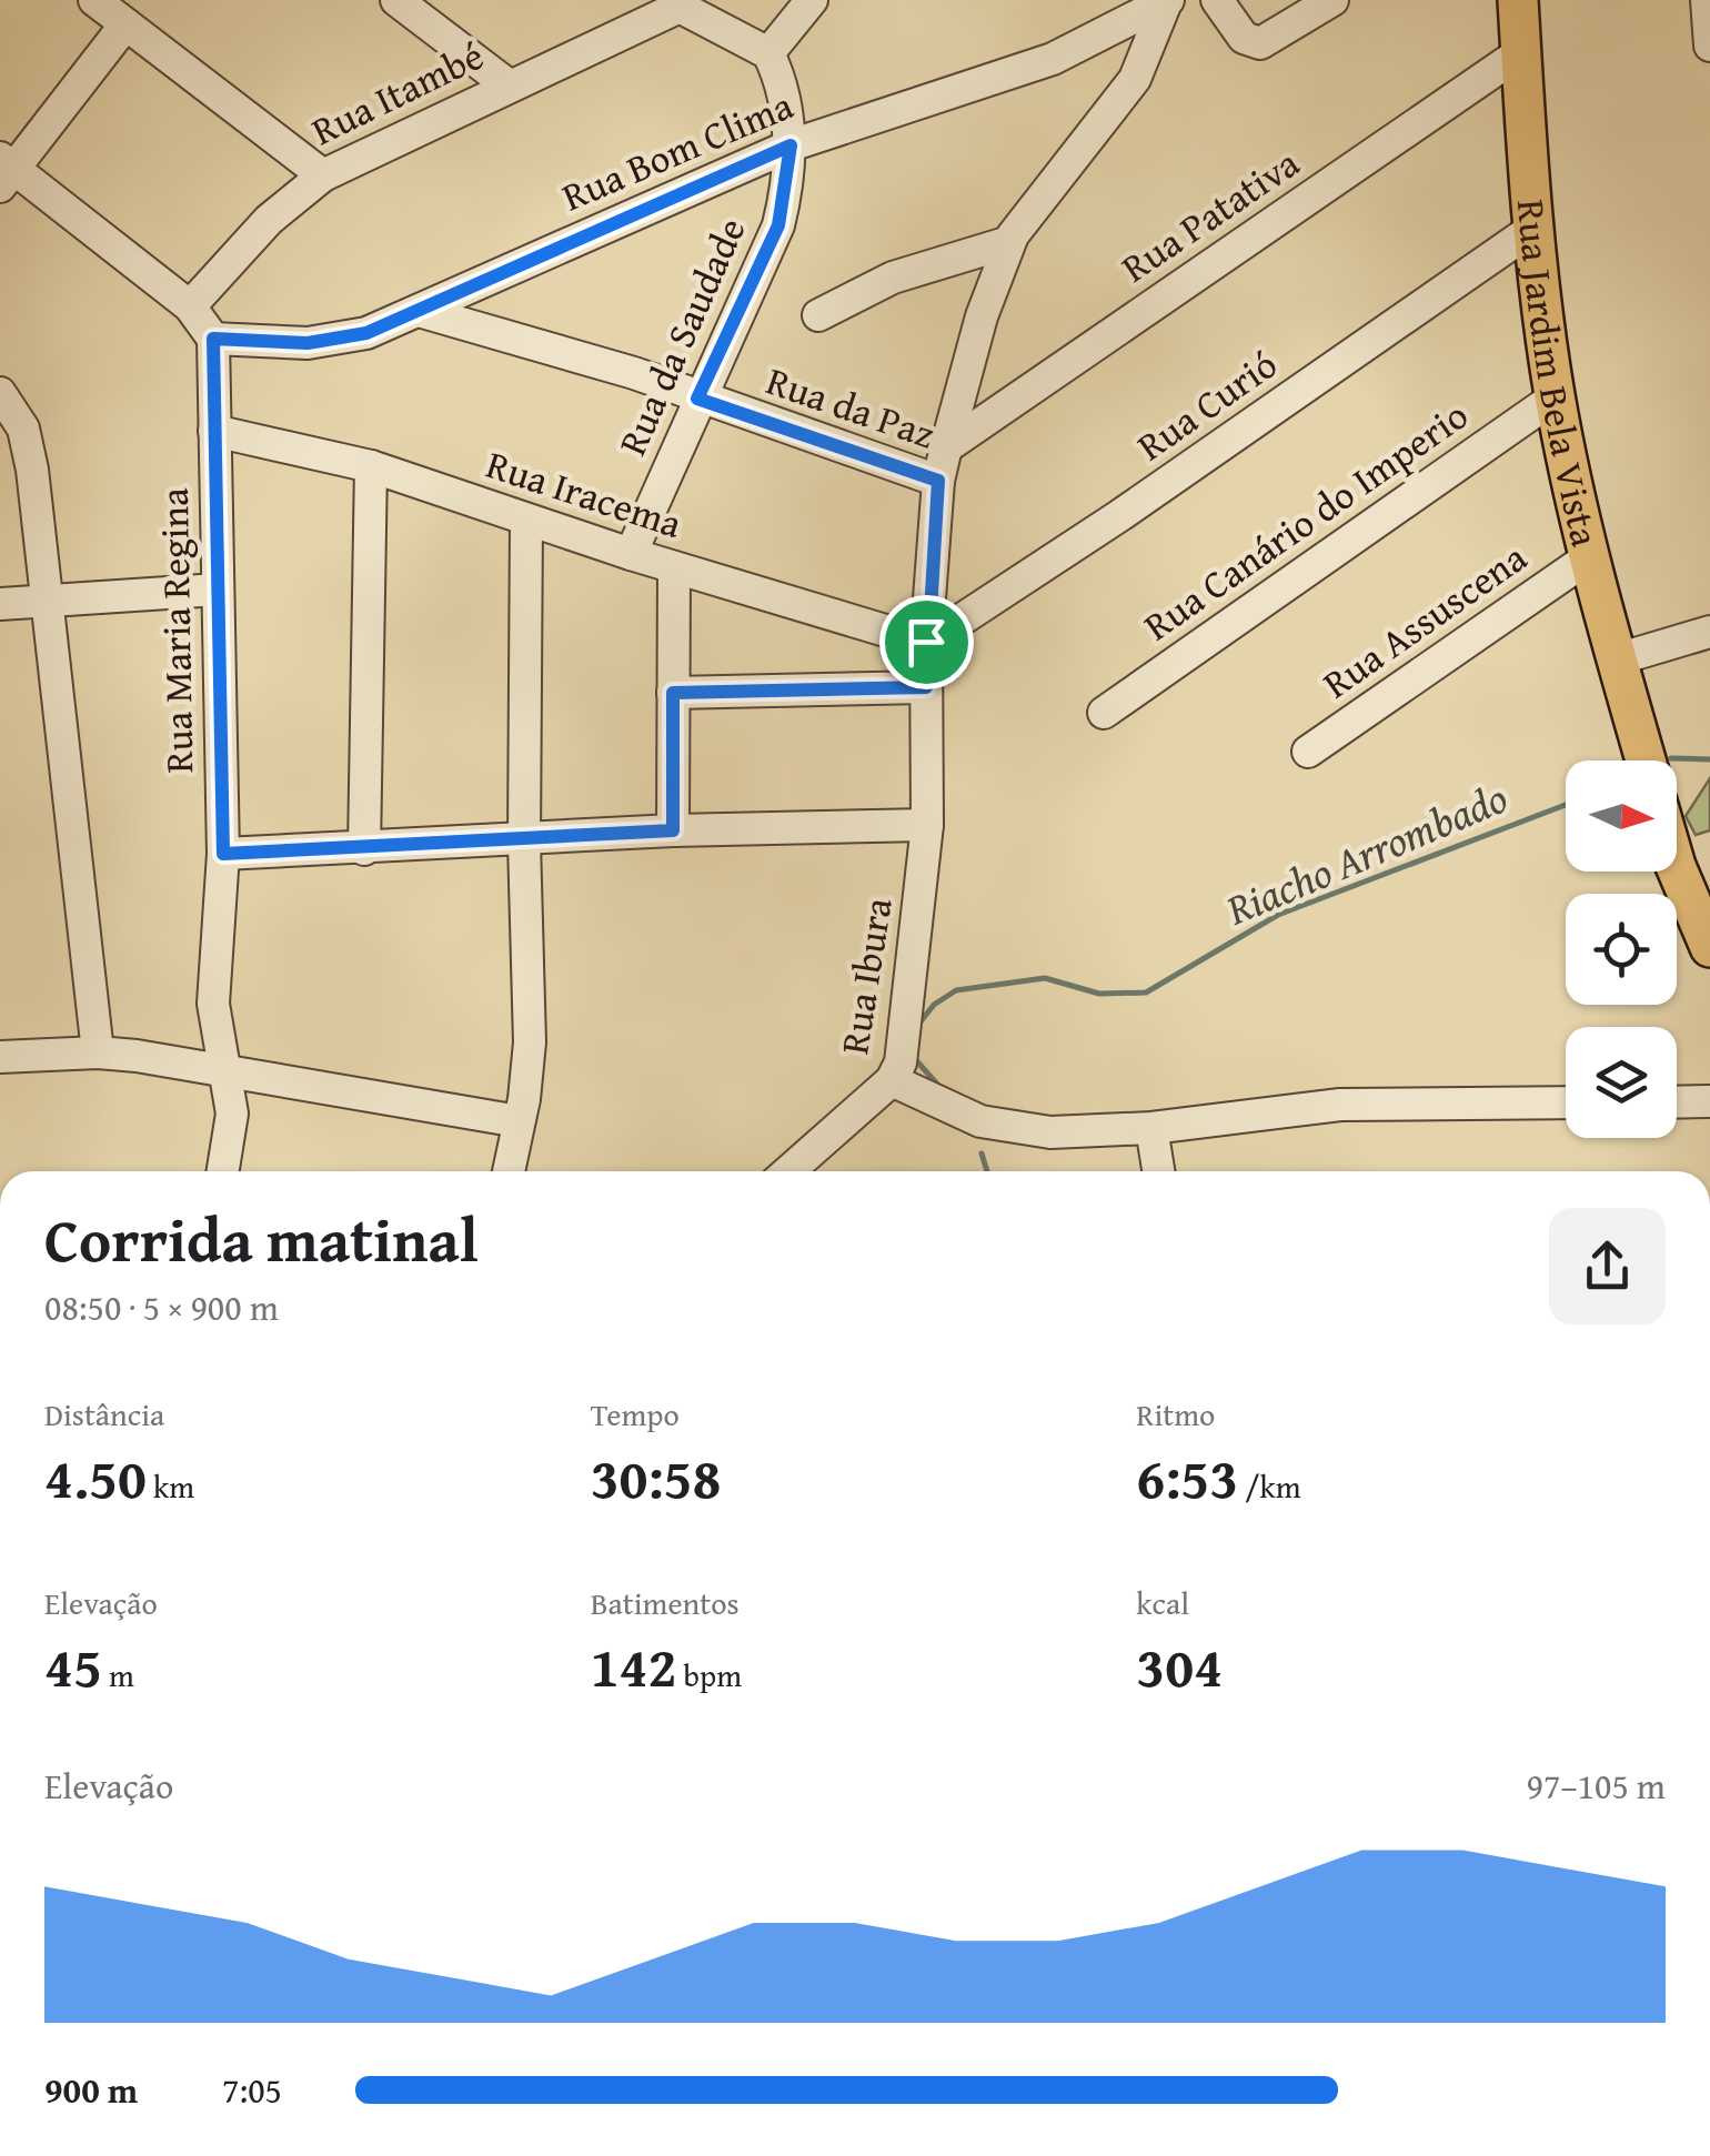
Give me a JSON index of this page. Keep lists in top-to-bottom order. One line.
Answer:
{"streets":{"main road":["Rua Jardim Bela Vista"],"street":["Rua Itambé","Rua Bom Clima","Rua Patativa","Rua da Saudade","Rua Curió","Rua da Paz","Rua Iracema","Rua Canário do Imperio","Rua Assuscena","Rua Maria Regina","Rua Ibura"]},"crossings":[["Rua Bom Clima","Rua da Saudade"],["Rua Bom Clima","Rua da Paz"],["Rua Bom Clima","Rua Maria Regina"],["Rua Patativa","Rua Jardim Bela Vista"],["Rua Patativa","Rua da Paz"],["Rua Patativa","Rua Ibura"],["Rua da Saudade","Rua da Paz"],["Rua da Saudade","Rua Iracema"],["Rua Jardim Bela Vista","Rua Curió"],["Rua Jardim Bela Vista","Rua Canário do Imperio"],["Rua Jardim Bela Vista","Rua Assuscena"],["Rua Curió","Rua Iracema"],["Rua Curió","Rua Ibura"],["Rua da Paz","Rua Ibura"],["Rua Iracema","Rua Maria Regina"],["Rua Iracema","Rua Ibura"]],"water":["Riacho Arrombado"],"north":"right","page":{"heading":["Corrida matinal","08:50 · 5 × 900 m"],"stats":[["Distância","4.50 km"],["Tempo","30:58"],["Ritmo","6:53 /km"],["Elevação","45 m"],["Batimentos","142 bpm"],["kcal","304"]],"chart":["Elevação","97–105 m"],"list":[{"name":"900 m","note":"7:05"}]}}
